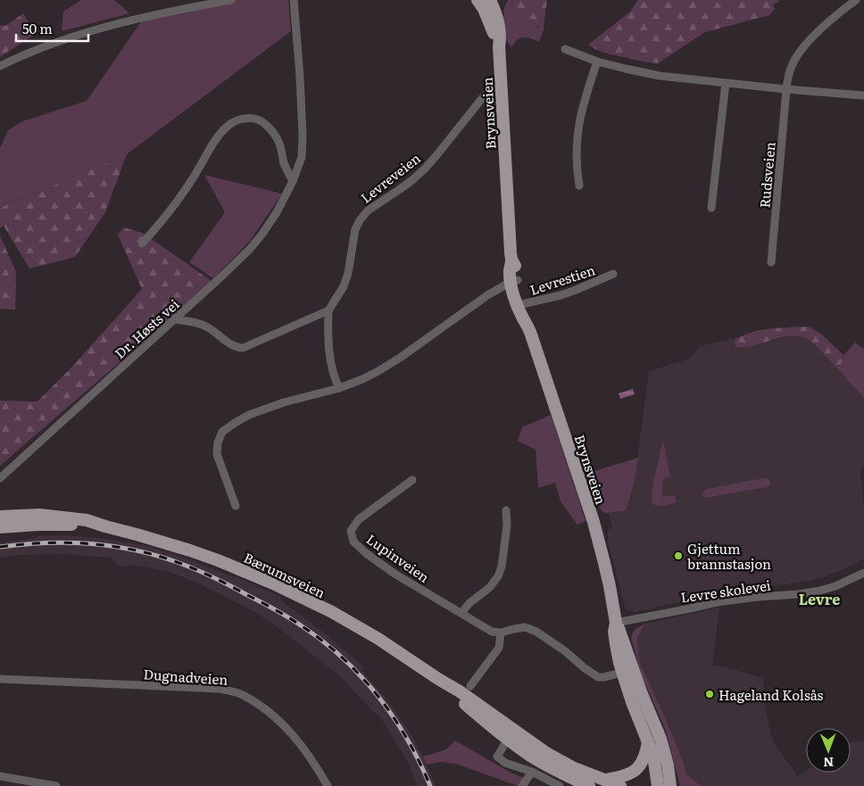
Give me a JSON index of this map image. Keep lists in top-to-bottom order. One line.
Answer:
{"streets":{"main road":["Brynsveien","Bærumsveien"],"street":["Rudsveien","Levreveien","Levrestien","Dr. Høsts vei","Lupinveien","Levre skolevei","Dugnadveien"]},"crossings":[["Brynsveien","Levreveien"],["Brynsveien","Levrestien"],["Brynsveien","Levre skolevei"]],"districts":["Levre"],"places":["Gjettum brannstasjon","Hageland Kolsås"],"scale_bar":"50 m","north":"bottom"}
